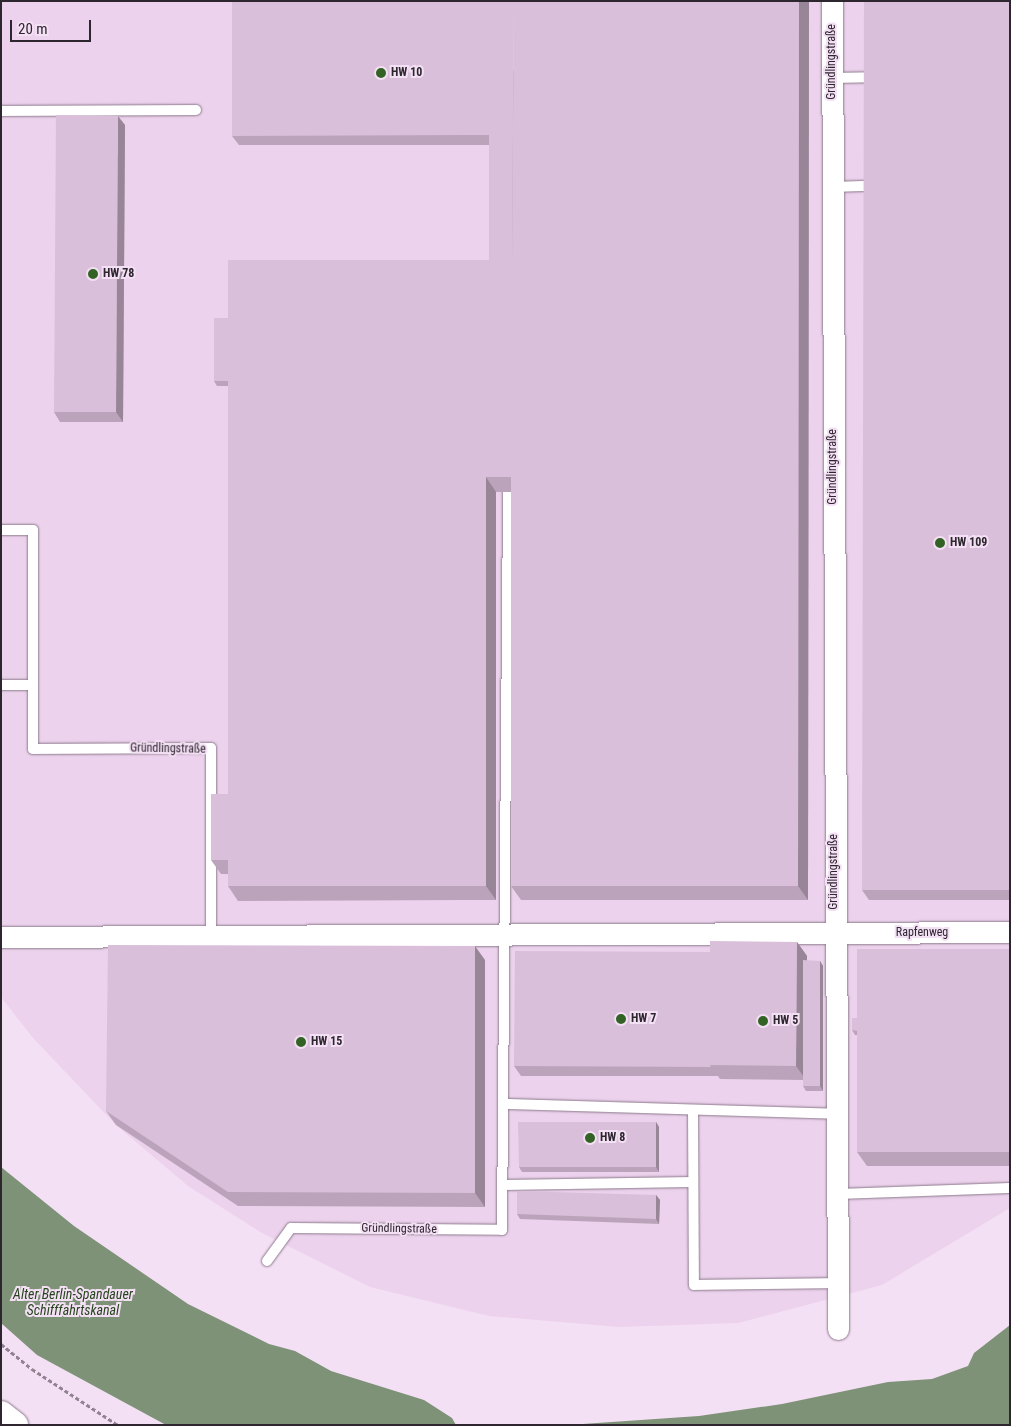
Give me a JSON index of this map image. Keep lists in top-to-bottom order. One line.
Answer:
{"streets":{"street":["Gründlingstraße","Rapfenweg"]},"crossings":[["Gründlingstraße","Rapfenweg"]],"water":["Alter Berlin-Spandauer Schifffahrtskanal"],"places":["HW 10","HW 78","HW 109","HW 7","HW 5","HW 15","HW 8"],"scale_bar":"20 m"}
